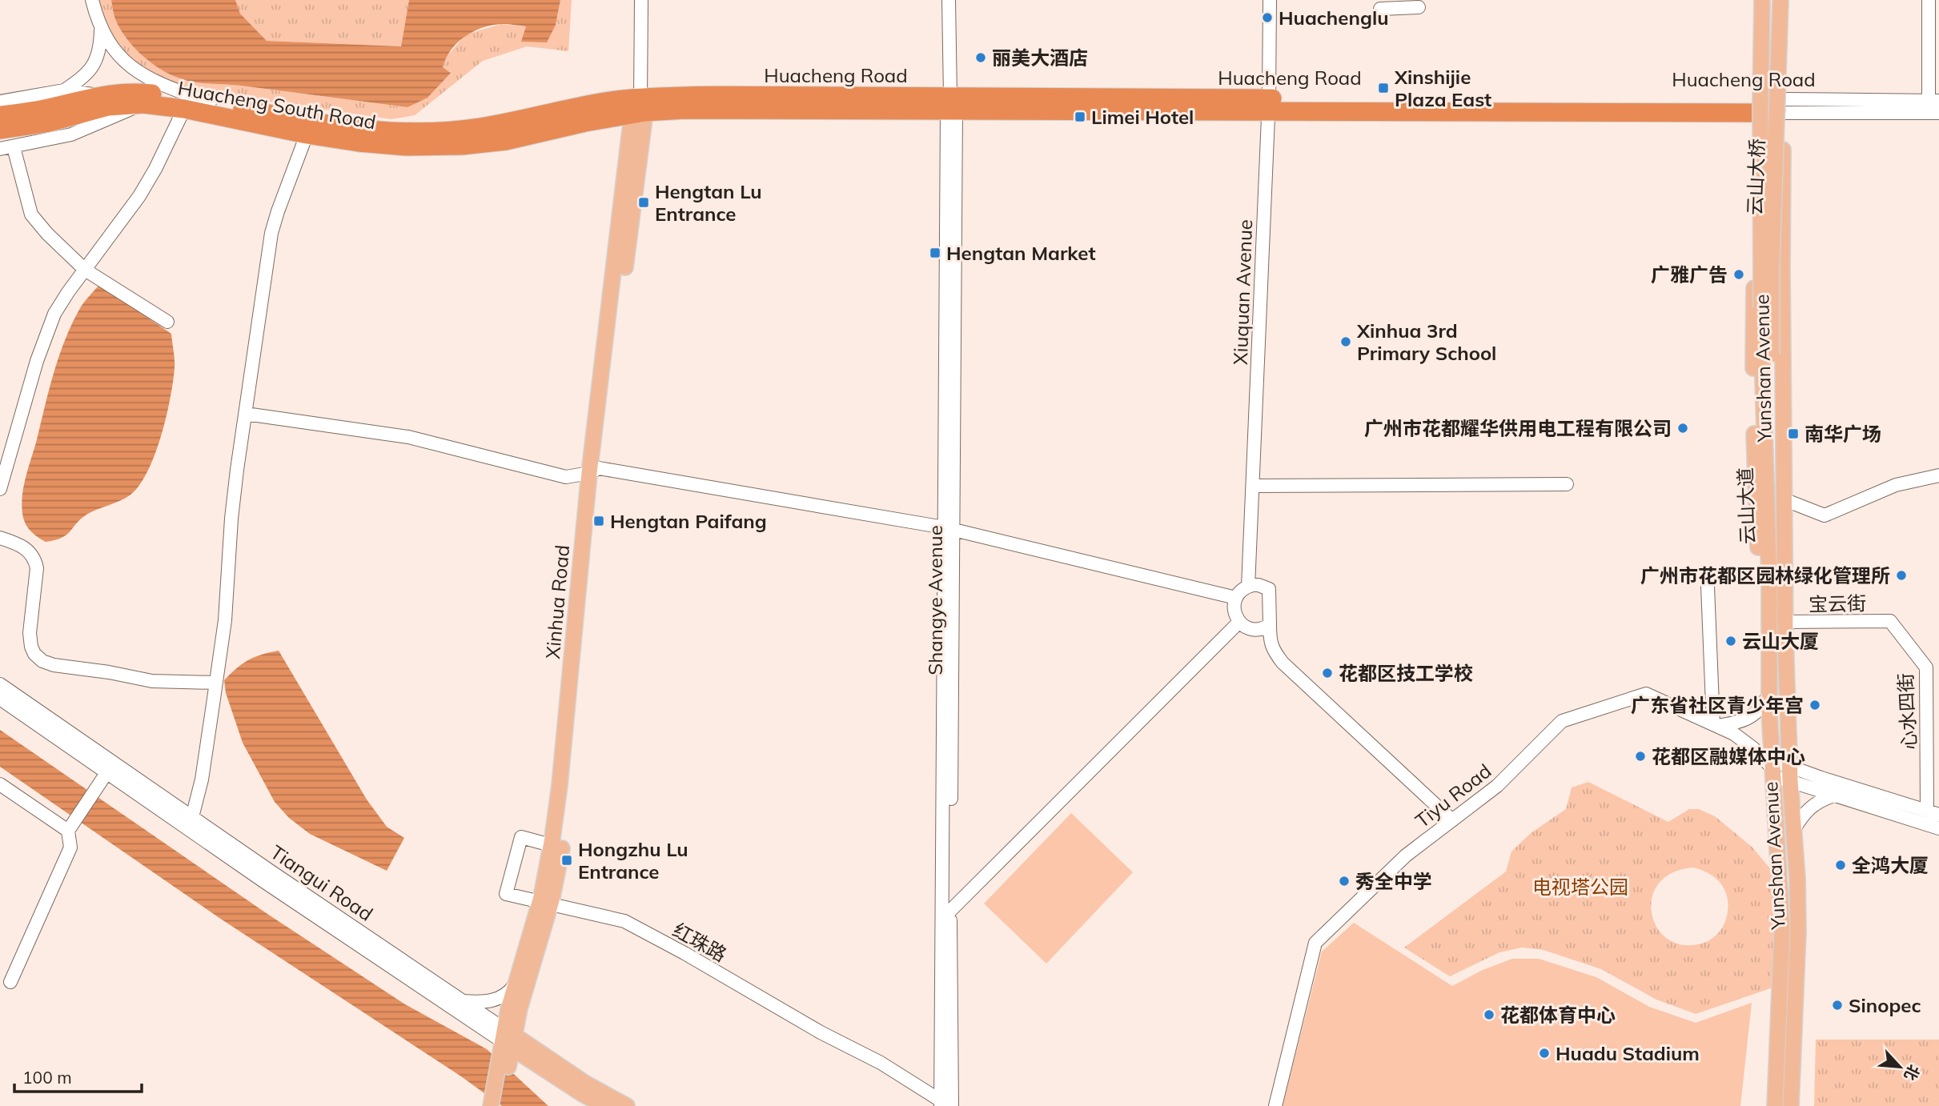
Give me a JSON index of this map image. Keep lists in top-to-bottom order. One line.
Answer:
{"streets":{"highway":["Huacheng Road","Huacheng South Road"],"main road":["云山大桥","Yunshan Avenue","云山大道","Xinhua Road","Tiangui Road"],"street":["Xiuquan Avenue","Shangye Avenue","宝云街","心水四街","Tiyu Road","红珠路"]},"crossings":[["Huacheng Road","Huacheng South Road"],["Huacheng Road","Xiuquan Avenue"],["Huacheng Road","Yunshan Avenue"],["Huacheng Road","Shangye Avenue"],["Huacheng Road","Xinhua Road"],["Huacheng South Road","Xinhua Road"],["云山大桥","云山大道"],["Yunshan Avenue","云山大道"],["Yunshan Avenue","宝云街"],["Yunshan Avenue","Tiyu Road"],["云山大道","宝云街"],["Shangye Avenue","红珠路"],["Xinhua Road","Tiangui Road"],["Xinhua Road","红珠路"],["宝云街","心水四街"]],"parks":["电视塔公园"],"places":{"other":["Huachenglu","丽美大酒店","广雅广告","Xinhua 3rd Primary School","广州市花都耀华供用电工程有限公司","广州市花都区园林绿化管理所","云山大厦","花都区技工学校","广东省社区青少年宫","花都区融媒体中心","全鸿大厦","秀全中学","Sinopec","花都体育中心","Huadu Stadium"],"transit":["Xinshijie Plaza East","Limei Hotel","Hengtan Lu Entrance","Hengtan Market","南华广场","Hengtan Paifang","Hongzhu Lu Entrance"]},"scale_bar":"100 m","north":"bottom right"}
